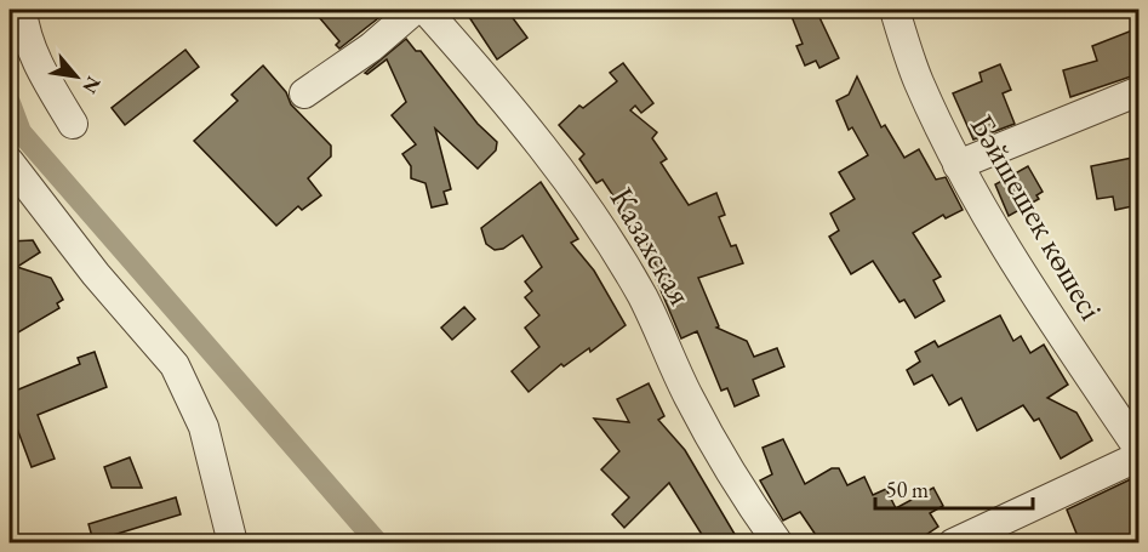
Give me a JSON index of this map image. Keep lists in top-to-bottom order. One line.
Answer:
{"streets":{"street":["Бәйшешек көшесі","Казахская"]},"scale_bar":"50 m","north":"bottom right"}
